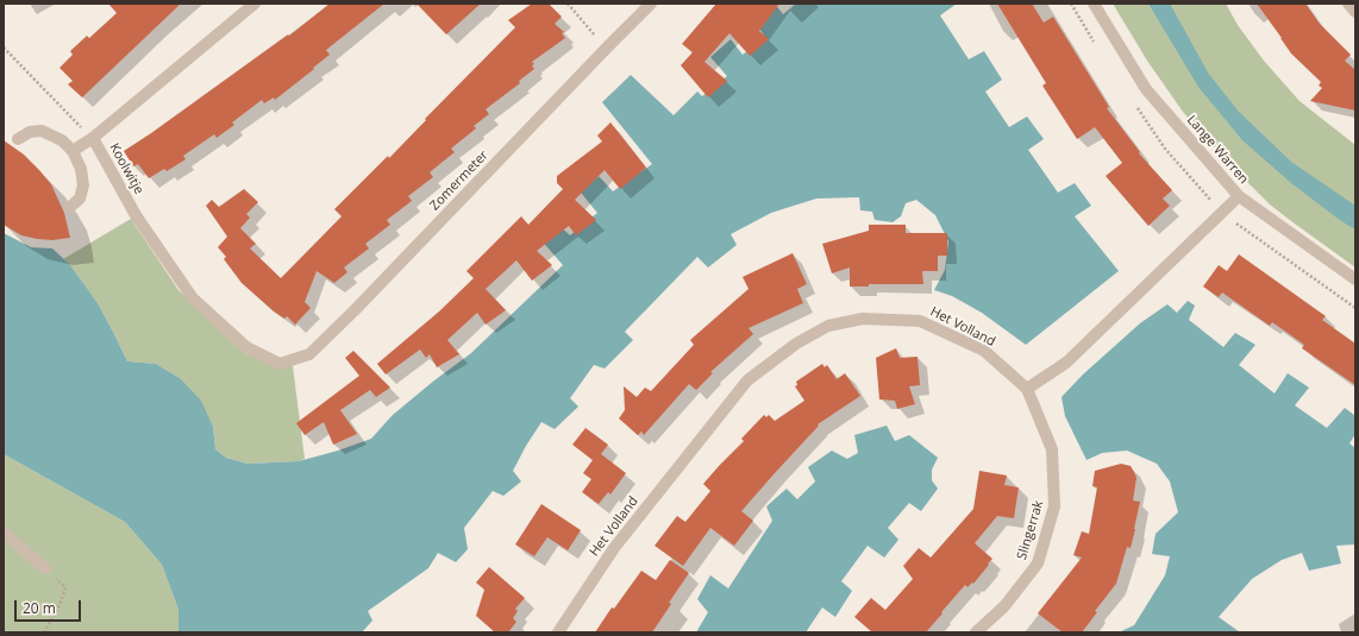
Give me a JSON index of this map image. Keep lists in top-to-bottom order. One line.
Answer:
{"streets":{"street":["Lange Warren","Koolwitje","Zomermeter","Het Volland","Slingerrak"]},"crossings":[["Koolwitje","Zomermeter"],["Het Volland","Slingerrak"]],"scale_bar":"20 m"}
